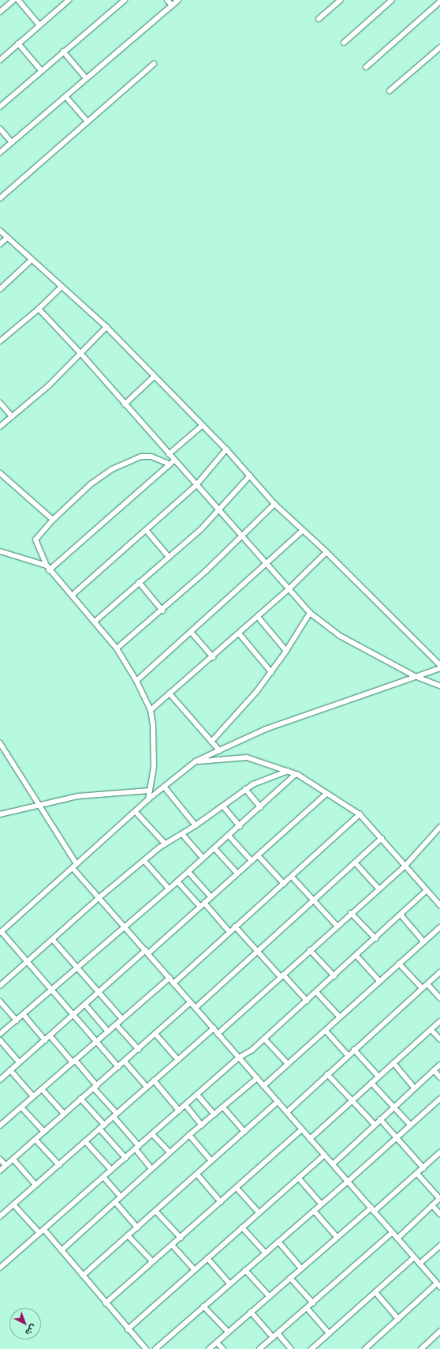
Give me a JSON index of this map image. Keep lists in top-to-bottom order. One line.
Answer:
{"north":"bottom right"}
